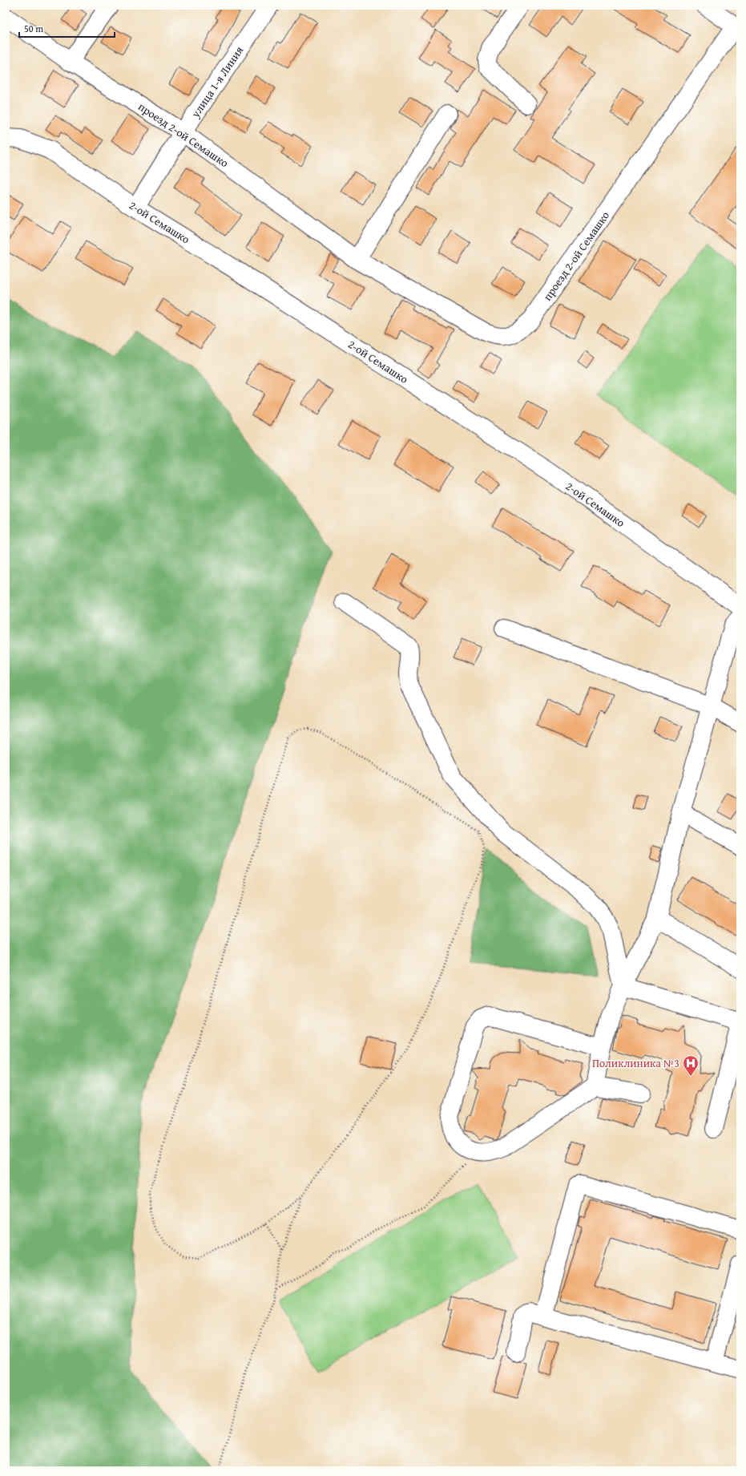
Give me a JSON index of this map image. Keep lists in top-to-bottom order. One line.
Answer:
{"streets":{"street":["улица 1-я Линия","проезд 2-ой Семашко","2-ой Семашко"]},"crossings":[["улица 1-я Линия","проезд 2-ой Семашко"],["улица 1-я Линия","2-ой Семашко"]],"places":{"hospital":["Поликлиника №3"]},"scale_bar":"50 m"}
